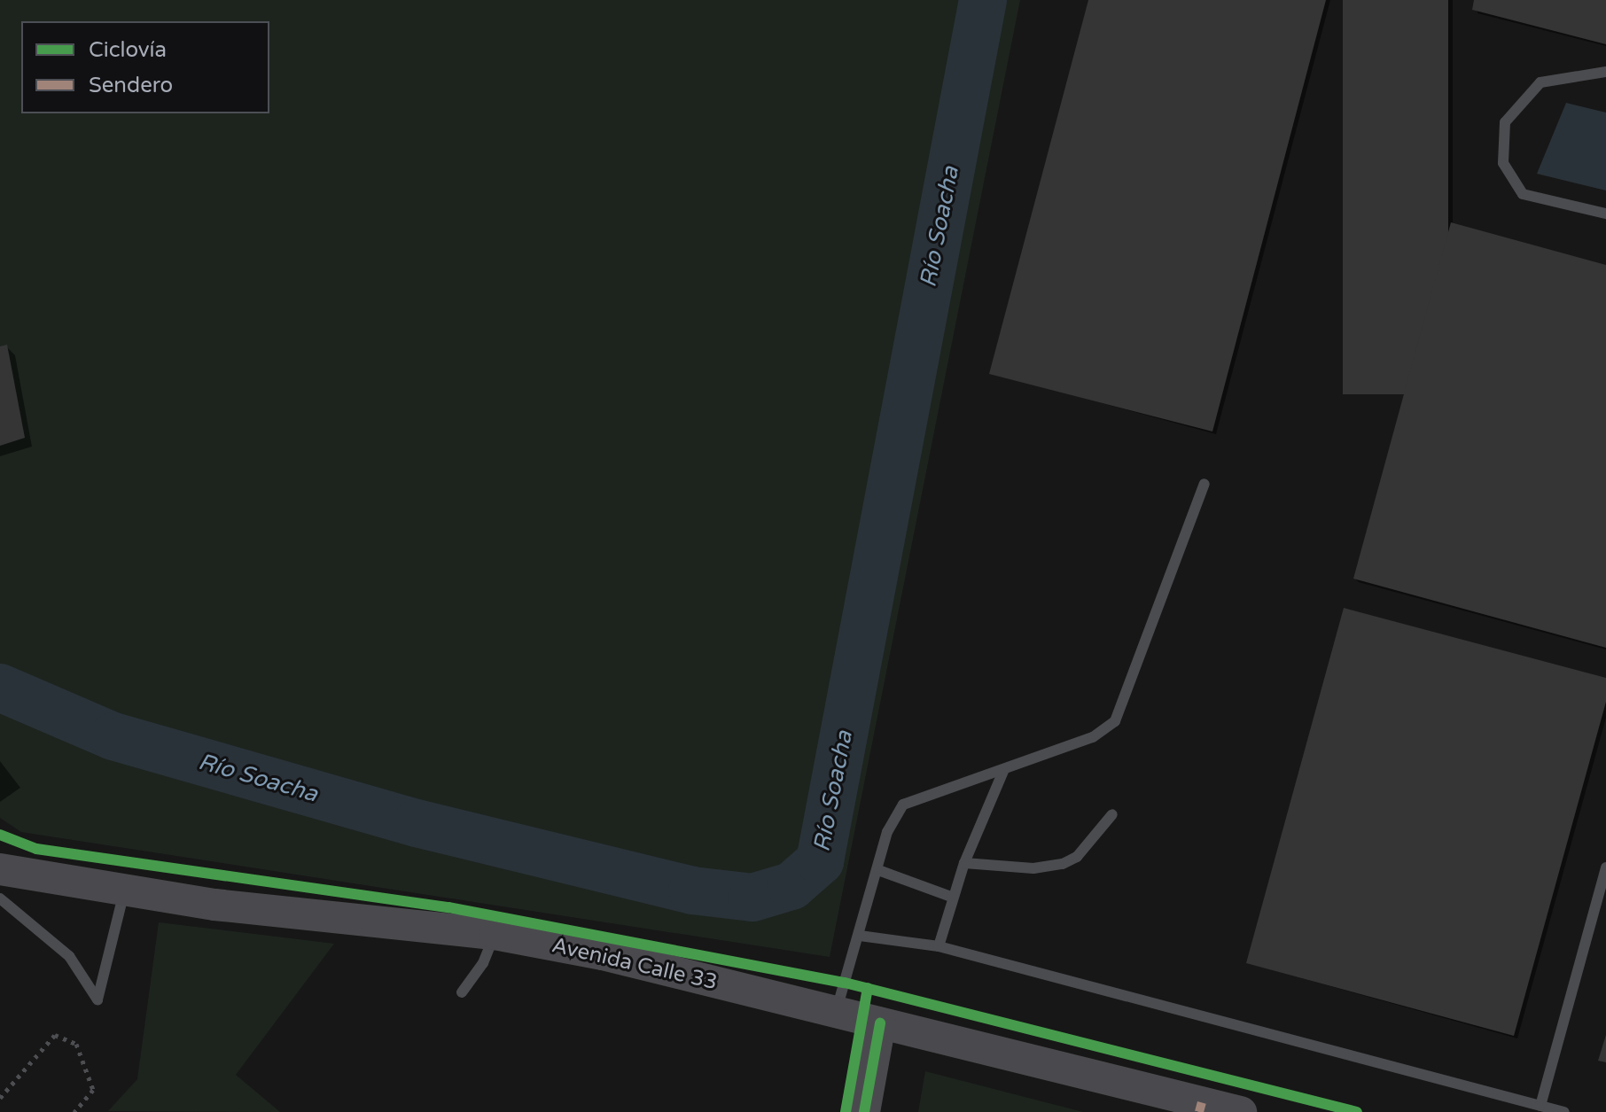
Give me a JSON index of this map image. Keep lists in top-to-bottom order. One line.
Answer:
{"streets":{"main road":["Avenida Calle 33"]},"water":["Río Soacha"],"legend":["Ciclovía","Sendero"]}
